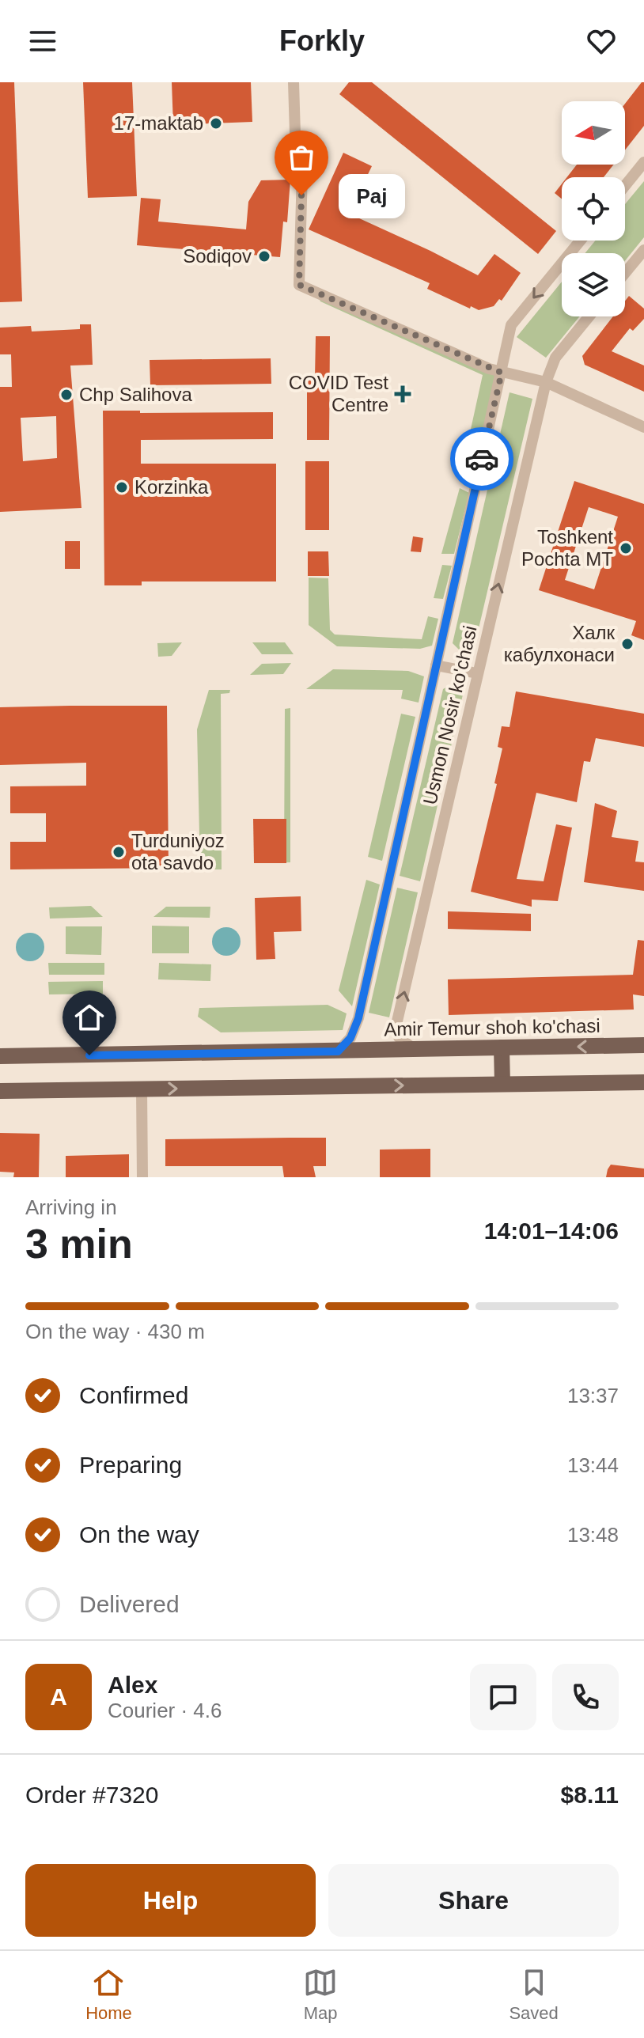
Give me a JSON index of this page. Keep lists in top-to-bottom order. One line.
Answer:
{"streets":{"main road":["Amir Temur shoh ko'chasi"],"street":["Usmon Nosir ko'chasi"]},"crossings":[["Usmon Nosir ko'chasi","Amir Temur shoh ko'chasi"]],"places":{"other":["17-maktab","Paj","Sodiqov","Chp Salihova","Korzinka","Toshkent Pochta MT","Халк кабулхонаси","Turduniyoz ota savdo"],"health":["COVID Test Centre"]},"north":"left","page":{"header":"Forkly","bubble":"Paj","heading":["3 min","Arriving in","14:01–14:06"],"panel":["Alex","Courier · 4.6","Order #7320","$8.11"],"bar":"On the way · 430 m","list":[["Confirmed","13:37"],["Preparing","13:44"],["On the way","13:48"],"Delivered"],"round":"A","buttons":["Help","Share"],"tabs":["Home","Map","Saved"]}}
